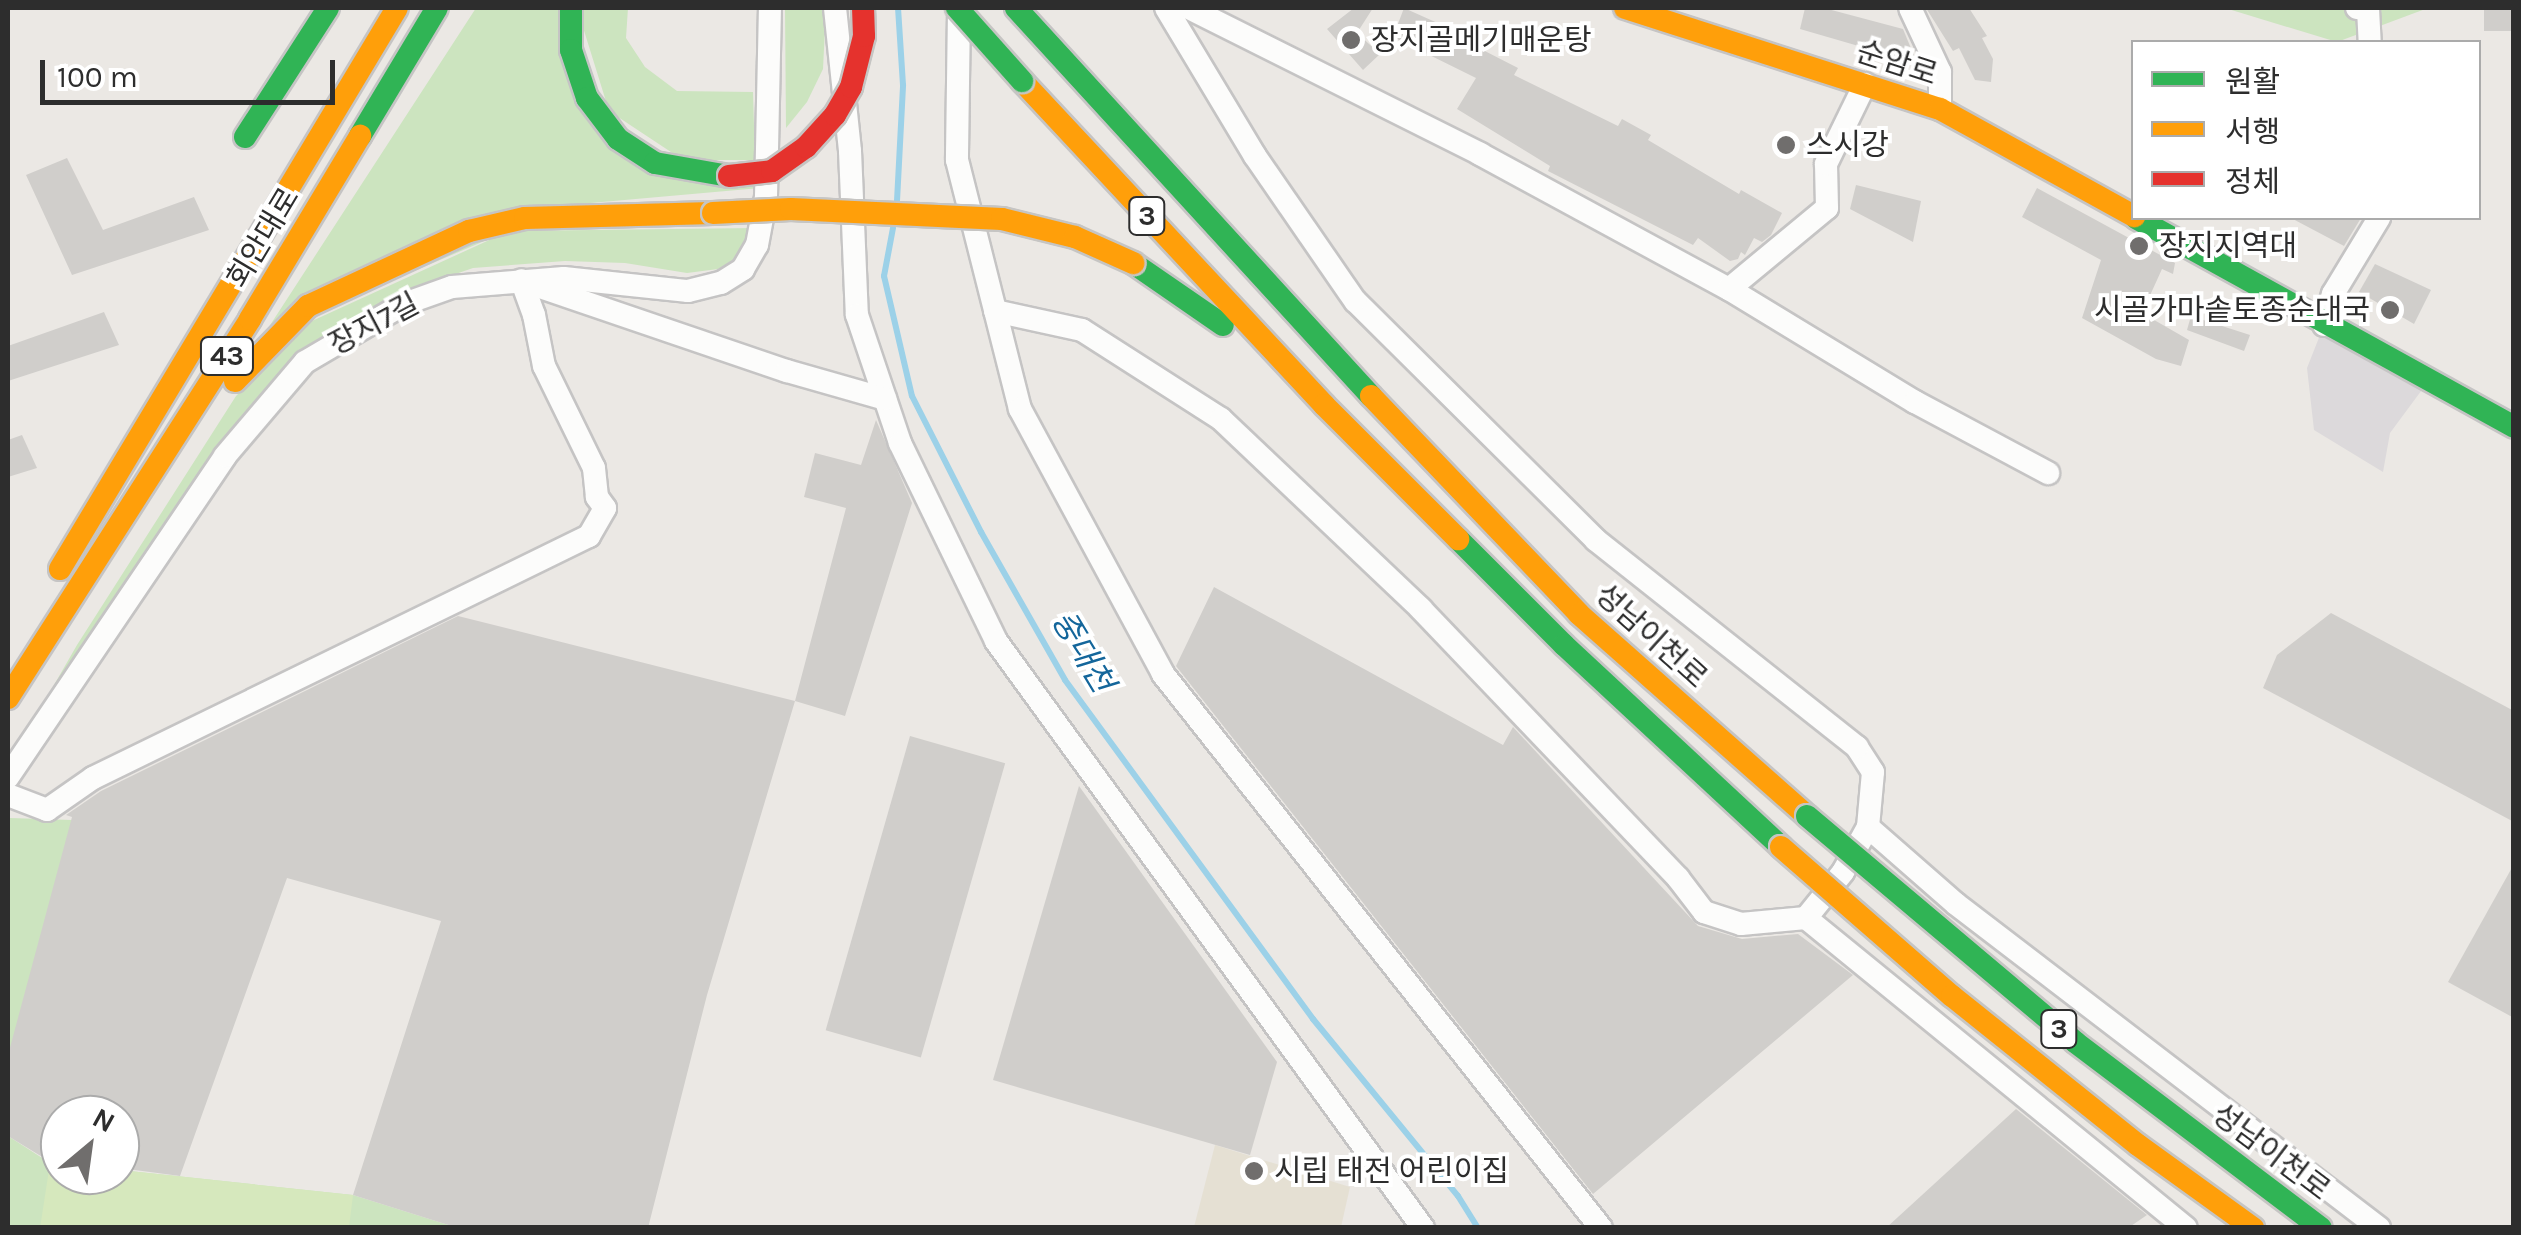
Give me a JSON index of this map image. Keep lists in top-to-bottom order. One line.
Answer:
{"streets":{"main road":["순암로","3","회안대로","43","성남이천로"],"street":["장지7길"]},"water":["중대천"],"places":["장지골메기매운탕","스시강","장지지역대","시골가마솥토종순대국","시립 태전 어린이집"],"legend":["원활","서행","정체"],"scale_bar":"100 m","north":"top right"}
